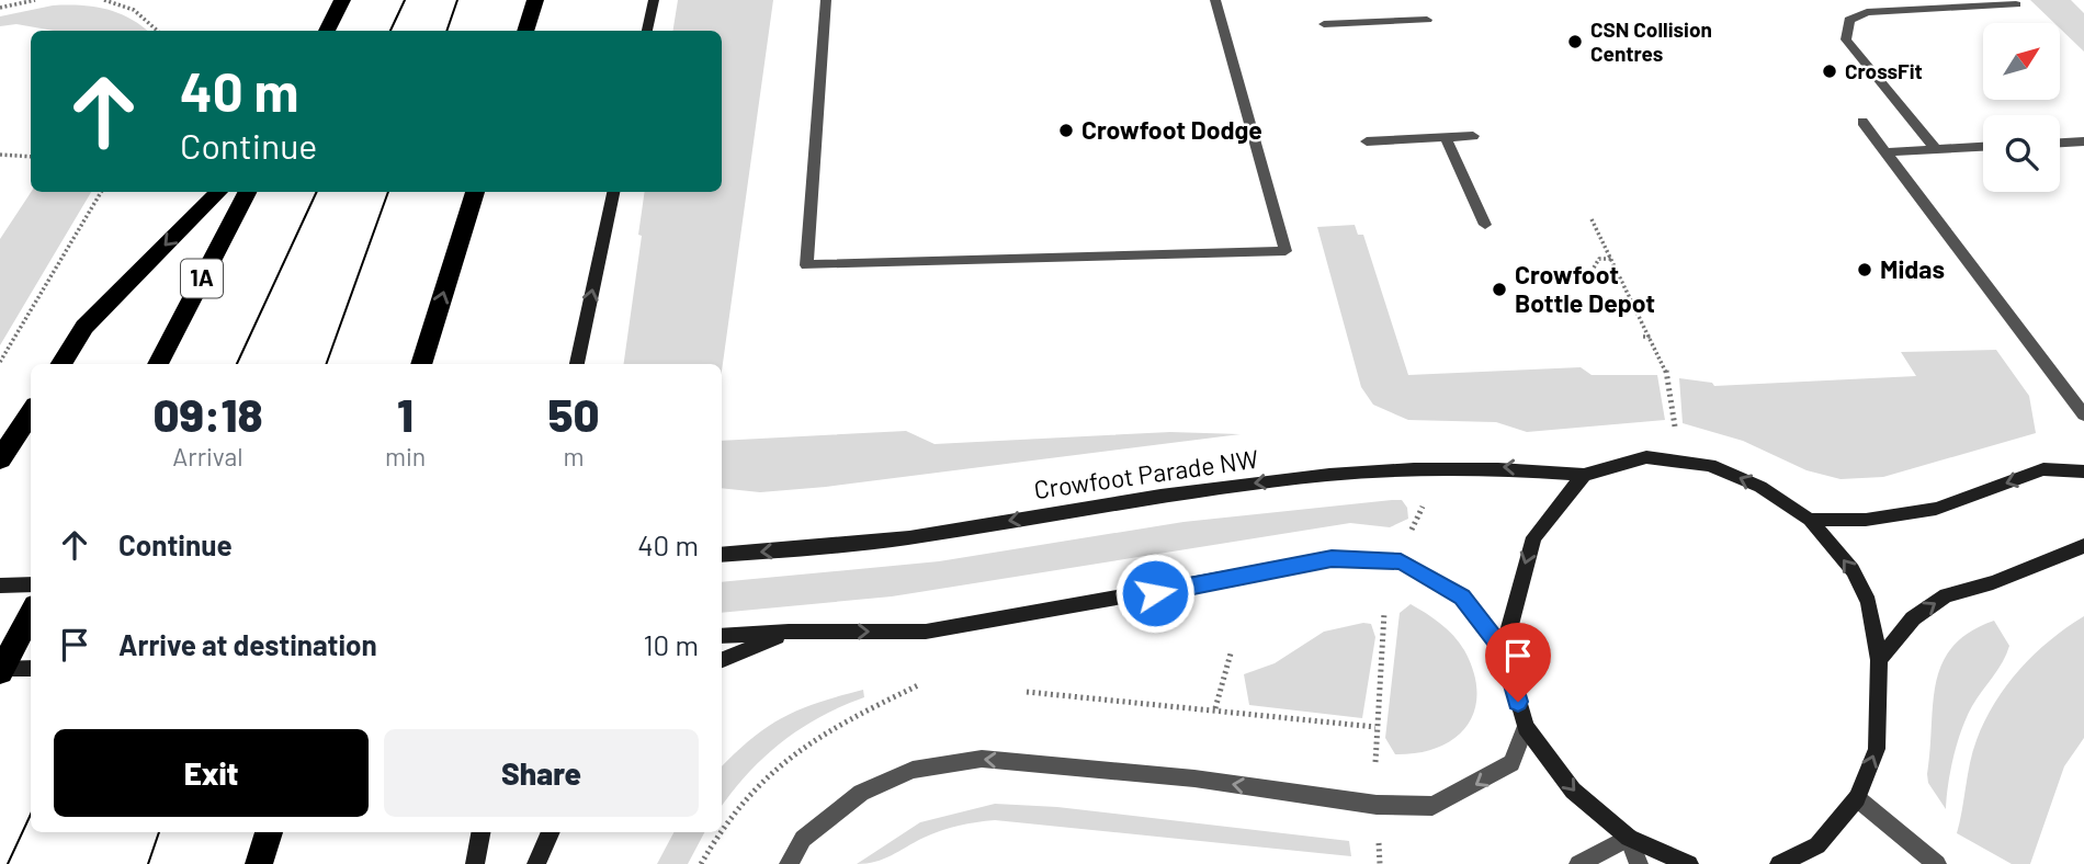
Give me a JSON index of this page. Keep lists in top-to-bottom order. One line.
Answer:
{"streets":{"highway":["1A"],"street":["Crowfoot Parade NW"]},"places":["CSN Collision Centres","CrossFit","Crowfoot Dodge","Midas","Crowfoot Bottle Depot"],"north":"top right","page":{"turn":["40 m","Continue"],"eta":["09:18","Arrival","1","min","50","m"],"list":[{"name":"Continue","value":"40 m"},{"name":"Arrive at destination","value":"10 m"}],"buttons":["Exit","Share"]}}
